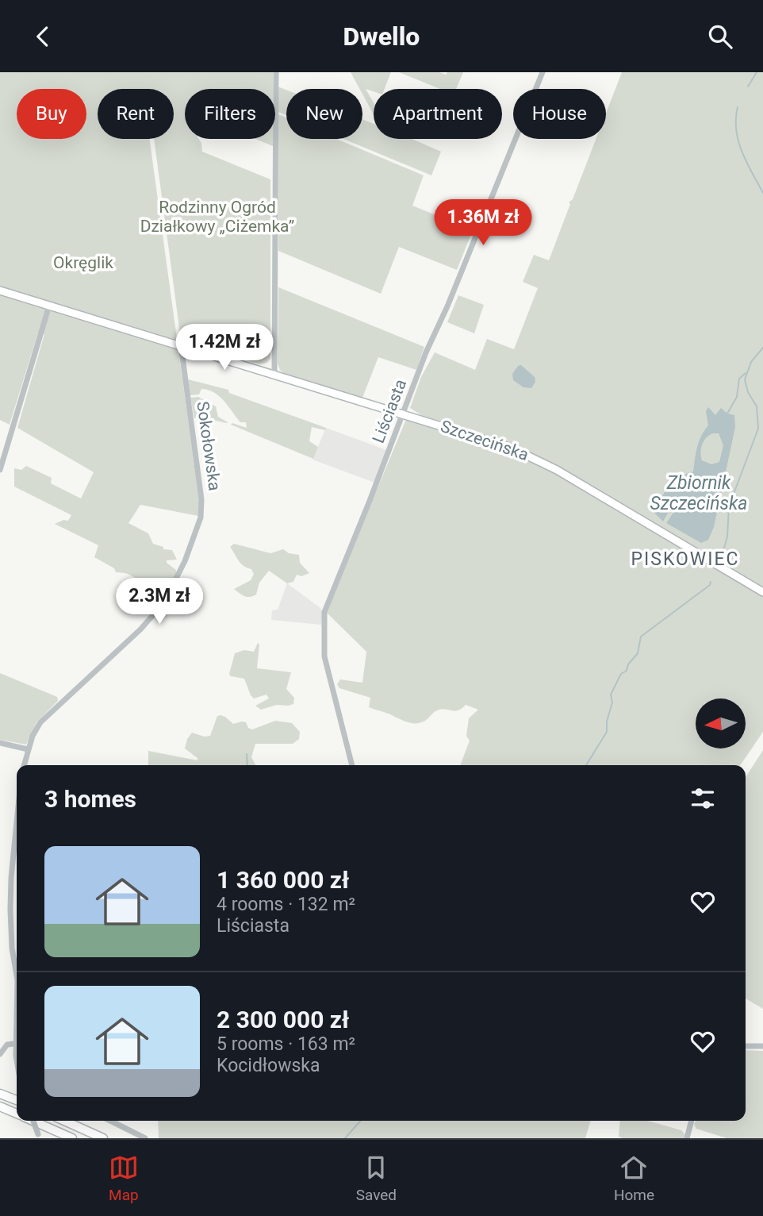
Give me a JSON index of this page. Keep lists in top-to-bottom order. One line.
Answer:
{"streets":{"main road":["Szczecińska"],"street":["Liściasta","Sokołowska"]},"crossings":[["Liściasta","Szczecińska"],["Szczecińska","Sokołowska"]],"districts":["PISKOWIEC"],"water":["Zbiornik Szczecińska"],"parks":["Rodzinny Ogród Działkowy „Ciżemka”","Okręglik"],"north":"left","page":{"header":"Dwello","chip":["Buy","Rent","Filters","New","Apartment","House"],"price":["1.36M zł","1.42M zł","2.3M zł"],"heading":"3 homes","list":[{"name":"1 360 000 zł","note":"4 rooms · 132 m² · Liściasta"},{"name":"2 300 000 zł","note":"5 rooms · 163 m² · Kocidłowska"}],"tabs":["Map","Saved","Home"]}}
